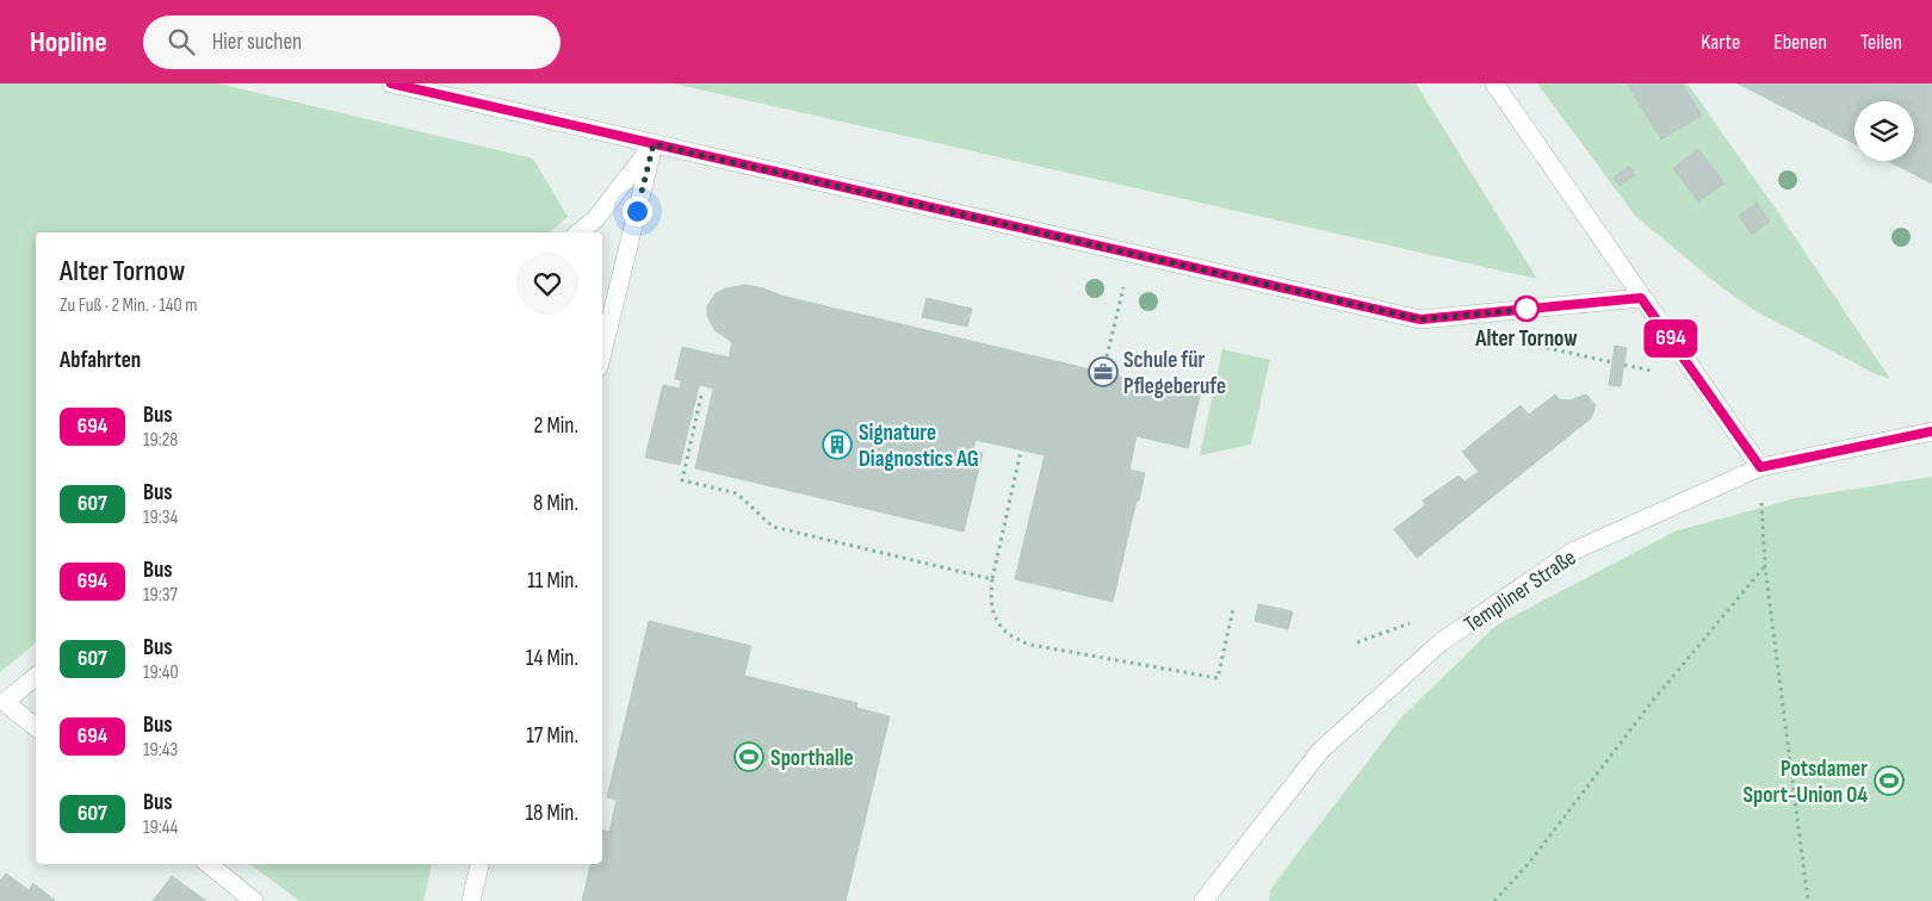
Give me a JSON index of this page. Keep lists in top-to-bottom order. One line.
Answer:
{"streets":{"street":["Templiner Straße"]},"places":{"other":["Alter Tornow"],"office":["Schule für Pflegeberufe"],"building":["Signature Diagnostics AG"],"sports":["Sporthalle","Potsdamer Sport-Union 04"]},"lines":["bus line 694"],"page":{"header":"Hopline","search":"Hier suchen","nav":["Karte","Ebenen","Teilen"],"on_map":"694","heading":[["Alter Tornow","Zu Fuß · 2 Min. · 140 m"],"Abfahrten"],"list":[{"mark":"694","name":"Bus","note":"19:28","value":"2 Min."},{"mark":"607","name":"Bus","note":"19:34","value":"8 Min."},{"mark":"694","name":"Bus","note":"19:37","value":"11 Min."},{"mark":"607","name":"Bus","note":"19:40","value":"14 Min."},{"mark":"694","name":"Bus","note":"19:43","value":"17 Min."},{"mark":"607","name":"Bus","note":"19:44","value":"18 Min."}]}}
